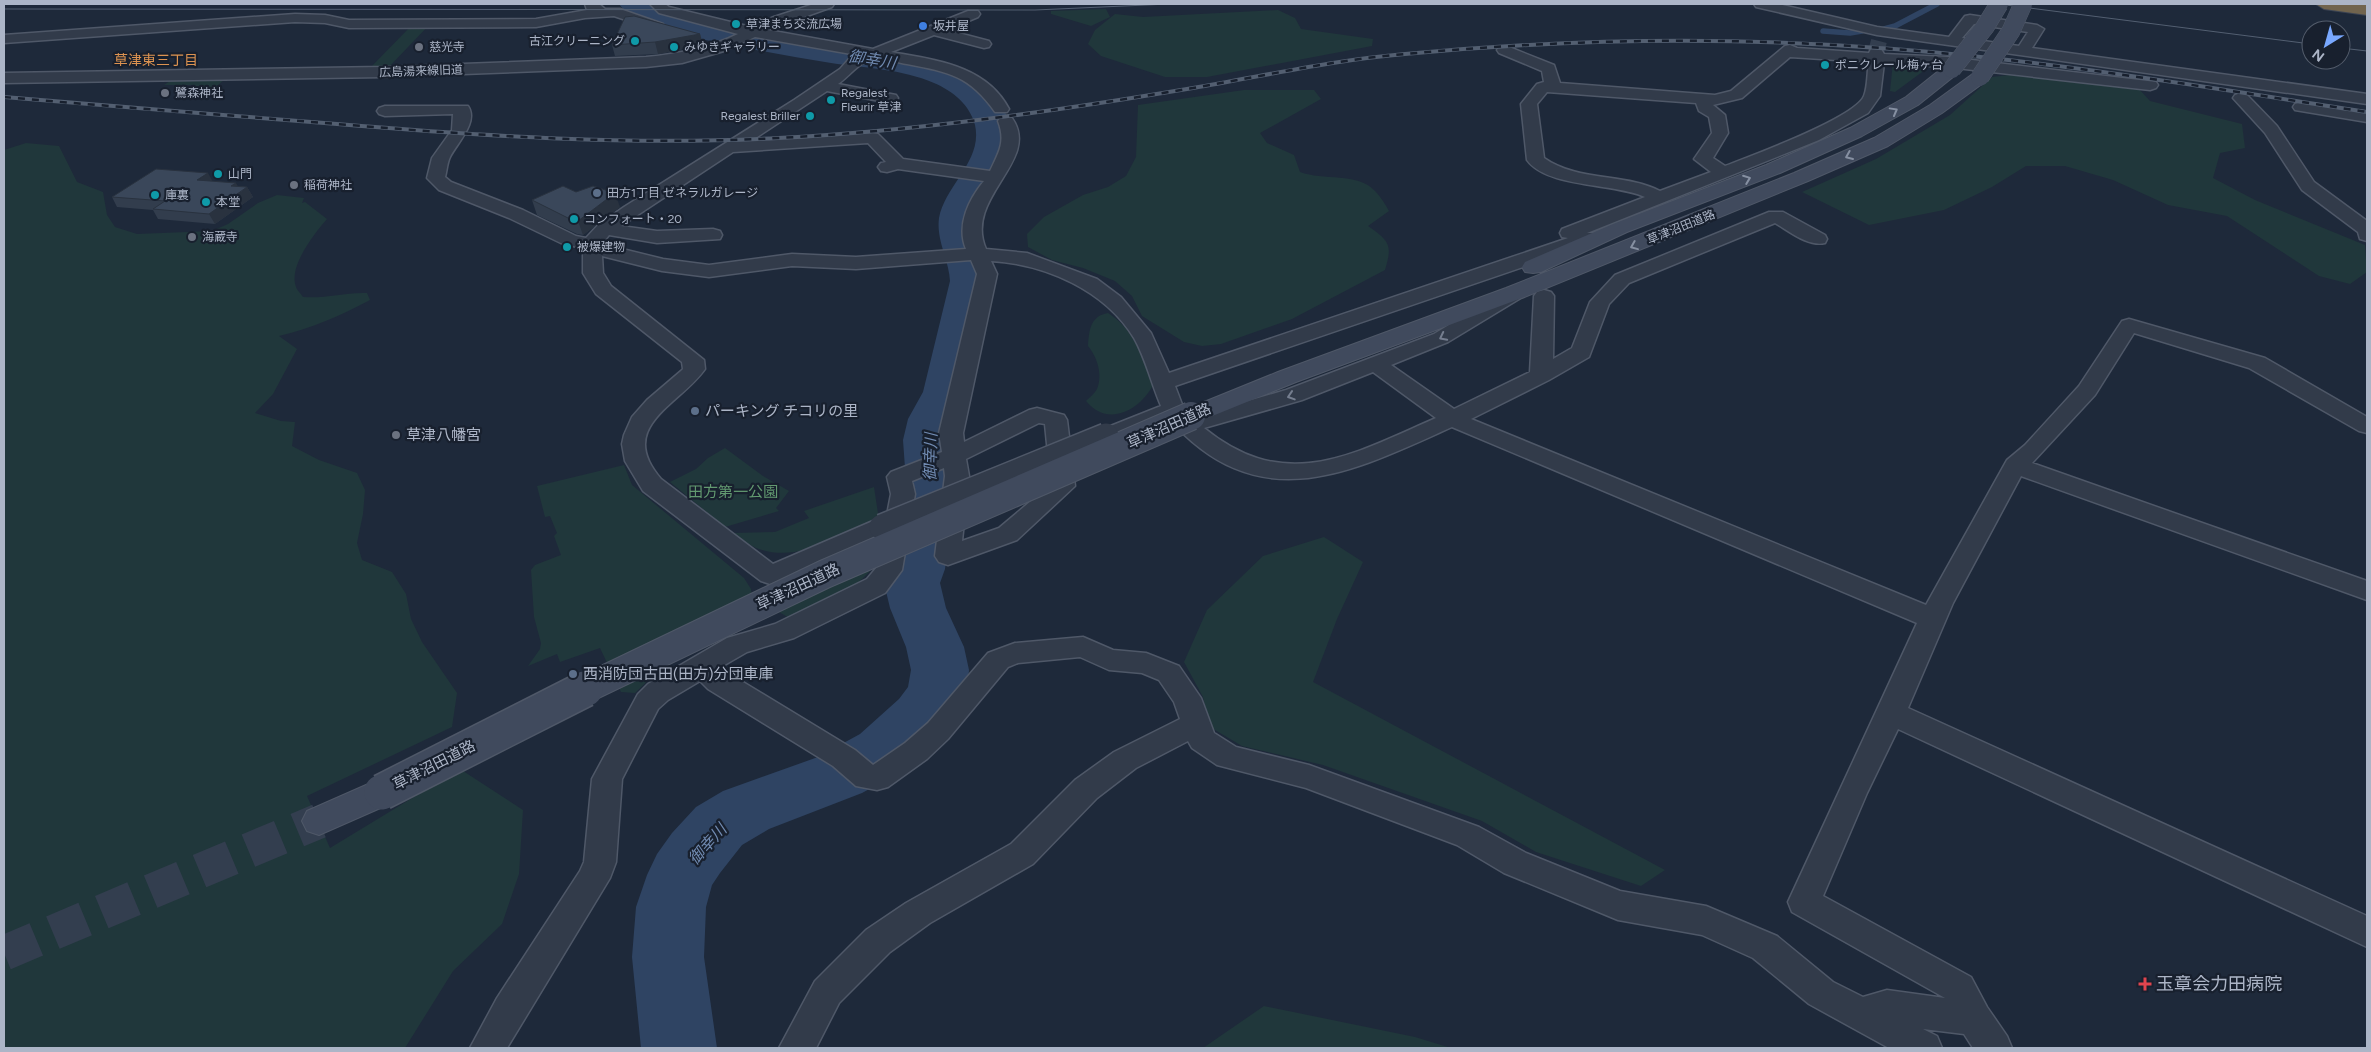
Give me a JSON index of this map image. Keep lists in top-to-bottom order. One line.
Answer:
{"streets":{"street":["広島湯来線旧道","草津沼田道路"]},"districts":["草津東三丁目"],"water":["御幸川"],"parks":["田方第一公園"],"places":{"other":["草津まち交流広場","坂井屋","古江クリーニング","慈光寺","みゆきギャラリー","ポニクレール梅ヶ台","鷺森神社","Regalest Fleurir 草津","Regalest Briller","山門","稲荷神社","田方1丁目 ゼネラルガレージ","庫裏","本堂","コンフォート・20","海蔵寺","被爆建物","パーキング チコリの里","草津八幡宮","西消防団古田(田方)分団車庫"],"health":["玉章会力田病院"]},"north":"bottom left"}
